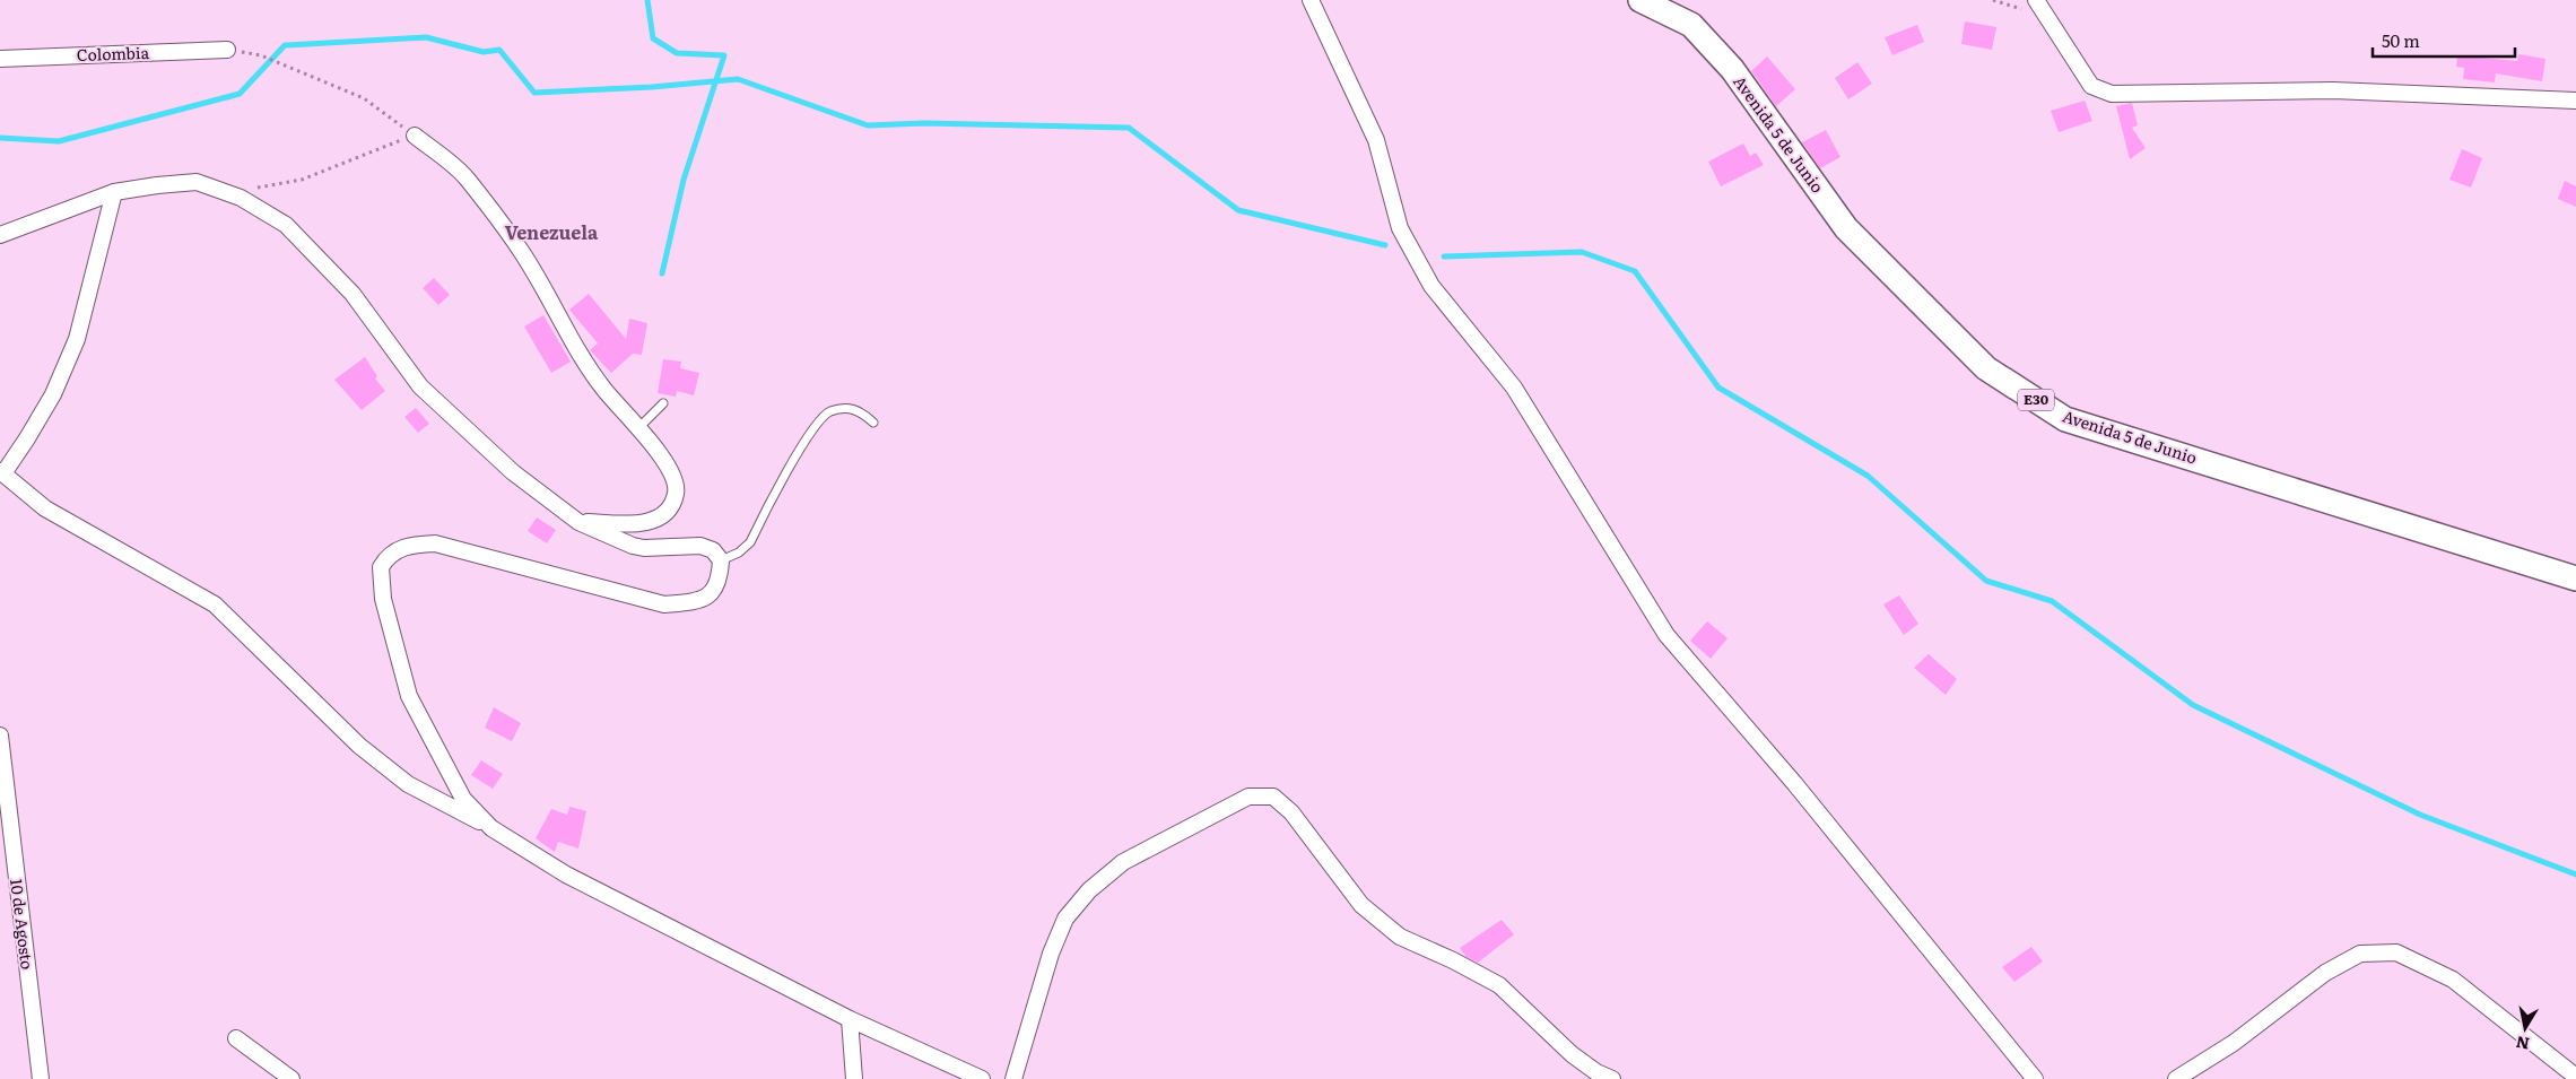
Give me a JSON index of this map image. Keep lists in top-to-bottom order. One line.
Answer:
{"streets":{"main road":["Avenida 5 de Junio","E30"],"street":["Colombia","10 de Agosto"]},"districts":["Venezuela"],"scale_bar":"50 m","north":"bottom"}
